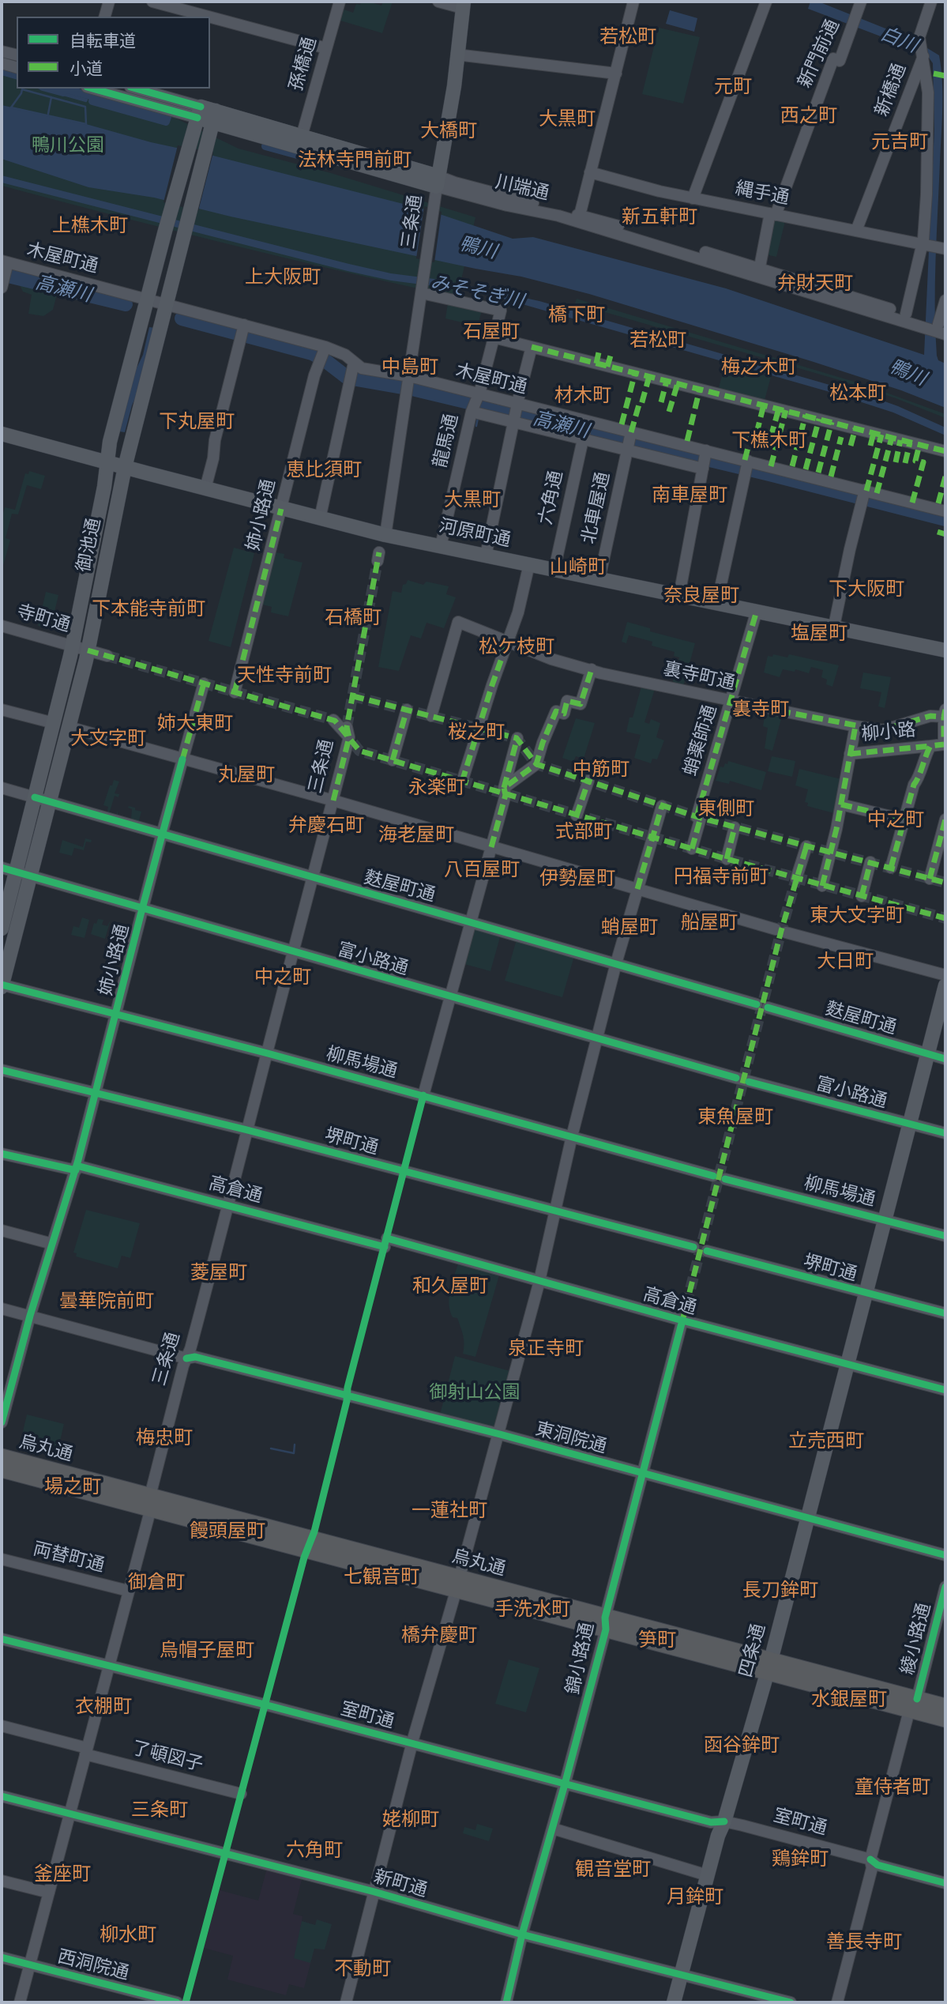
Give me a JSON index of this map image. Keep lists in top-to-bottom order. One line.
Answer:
{"streets":{"highway":["烏丸通"],"main road":["川端通","三条通","河原町通","御池通","四条通"],"street":["新門前通","孫橋通","新橋通","縄手通","木屋町通","龍馬通","六角通","北車屋通","姉小路通","寺町通","裏寺町通","柳小路","蛸薬師通","麩屋町通","富小路通","柳馬場通","堺町通","高倉通","東洞院通","両替町通","綾小路通","錦小路通","室町通","了頓図子","新町通","西洞院通"]},"crossings":[["新門前通","縄手通"],["孫橋通","川端通"],["新橋通","縄手通"],["川端通","三条通"],["川端通","御池通"],["三条通","木屋町通"],["三条通","龍馬通"],["三条通","河原町通"],["三条通","麩屋町通"],["三条通","富小路通"],["三条通","柳馬場通"],["三条通","堺町通"],["三条通","高倉通"],["三条通","東洞院通"],["三条通","烏丸通"],["三条通","両替町通"],["三条通","室町通"],["三条通","了頓図子"],["三条通","新町通"],["三条通","西洞院通"],["木屋町通","龍馬通"],["木屋町通","六角通"],["木屋町通","北車屋通"],["木屋町通","姉小路通"],["木屋町通","御池通"],["龍馬通","河原町通"],["六角通","河原町通"],["北車屋通","河原町通"],["姉小路通","河原町通"],["姉小路通","麩屋町通"],["姉小路通","富小路通"],["姉小路通","柳馬場通"],["姉小路通","堺町通"],["姉小路通","高倉通"],["姉小路通","東洞院通"],["河原町通","御池通"],["河原町通","蛸薬師通"],["御池通","寺町通"],["御池通","麩屋町通"],["御池通","富小路通"],["御池通","柳馬場通"],["裏寺町通","蛸薬師通"],["麩屋町通","四条通"],["富小路通","四条通"],["柳馬場通","四条通"],["堺町通","四条通"],["高倉通","四条通"],["高倉通","錦小路通"],["東洞院通","四条通"],["東洞院通","錦小路通"],["烏丸通","綾小路通"],["烏丸通","四条通"],["烏丸通","錦小路通"],["綾小路通","室町通"],["四条通","室町通"],["四条通","新町通"],["錦小路通","室町通"],["錦小路通","新町通"]],"districts":["若松町","元町","西之町","大黒町","大橋町","元吉町","法林寺門前町","新五軒町","上樵木町","上大阪町","弁財天町","橋下町","石屋町","若松町","中島町","梅之木町","松本町","材木町","下丸屋町","下樵木町","恵比須町","南車屋町","大黒町","山崎町","下大阪町","奈良屋町","下本能寺前町","石橋町","塩屋町","松ケ枝町","天性寺前町","裏寺町","姉大東町","桜之町","大文字町","中筋町","丸屋町","永楽町","東側町","中之町","弁慶石町","式部町","海老屋町","八百屋町","円福寺前町","伊勢屋町","東大文字町","船屋町","蛸屋町","大日町","中之町","東魚屋町","菱屋町","和久屋町","曇華院前町","泉正寺町","梅忠町","立売西町","場之町","一蓮社町","饅頭屋町","七観音町","御倉町","長刀鉾町","手洗水町","橋弁慶町","笋町","烏帽子屋町","水銀屋町","衣棚町","函谷鉾町","童侍者町","三条町","姥柳町","六角町","鶏鉾町","観音堂町","釜座町","月鉾町","柳水町","善長寺町","不動町"],"water":["白川","鴨川","高瀬川","みそそぎ川"],"parks":["鴨川公園","御射山公園"],"legend":["自転車道","小道"]}
